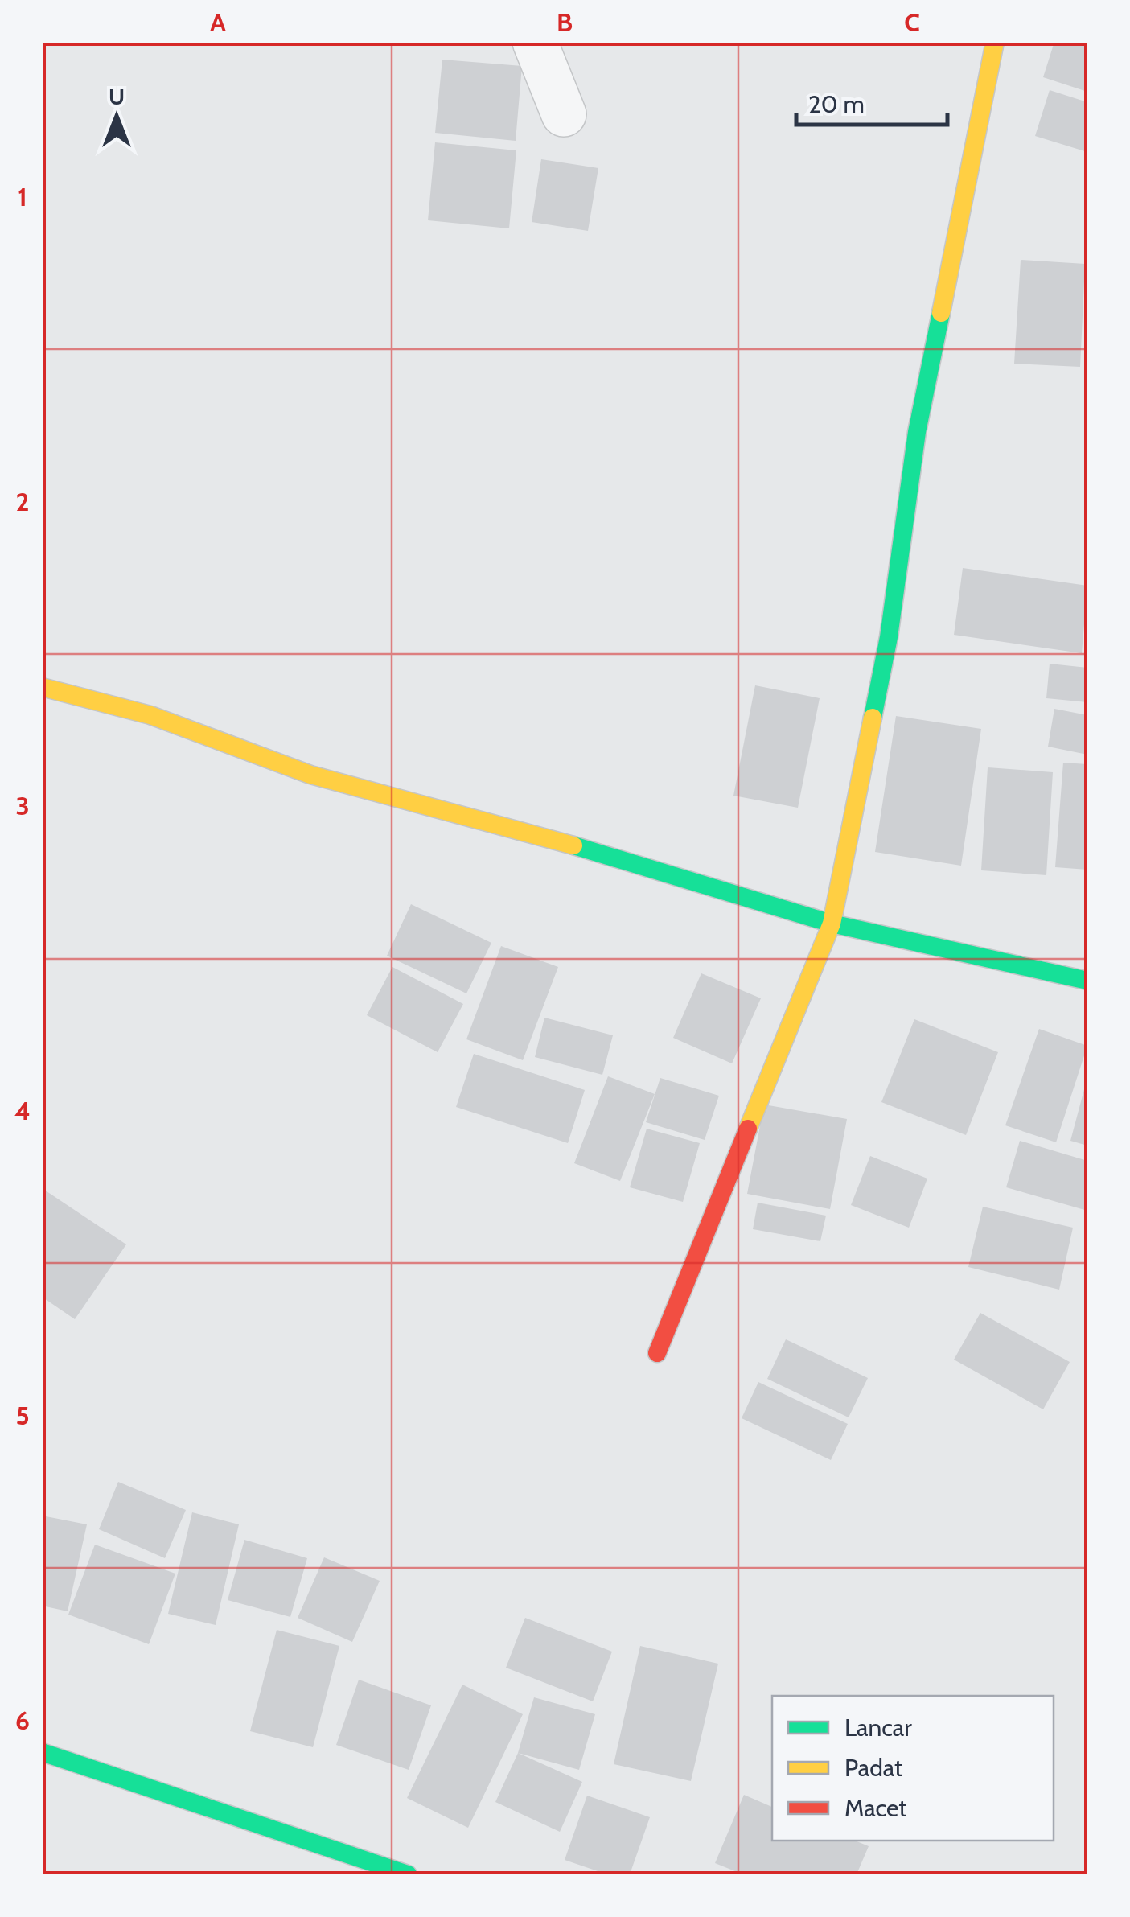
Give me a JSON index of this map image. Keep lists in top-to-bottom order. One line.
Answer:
{"legend":["Lancar","Padat","Macet"],"scale_bar":"20 m","north":"top","grid":{"columns":["A","B","C"],"rows":["1","2","3","4","5","6"]}}
